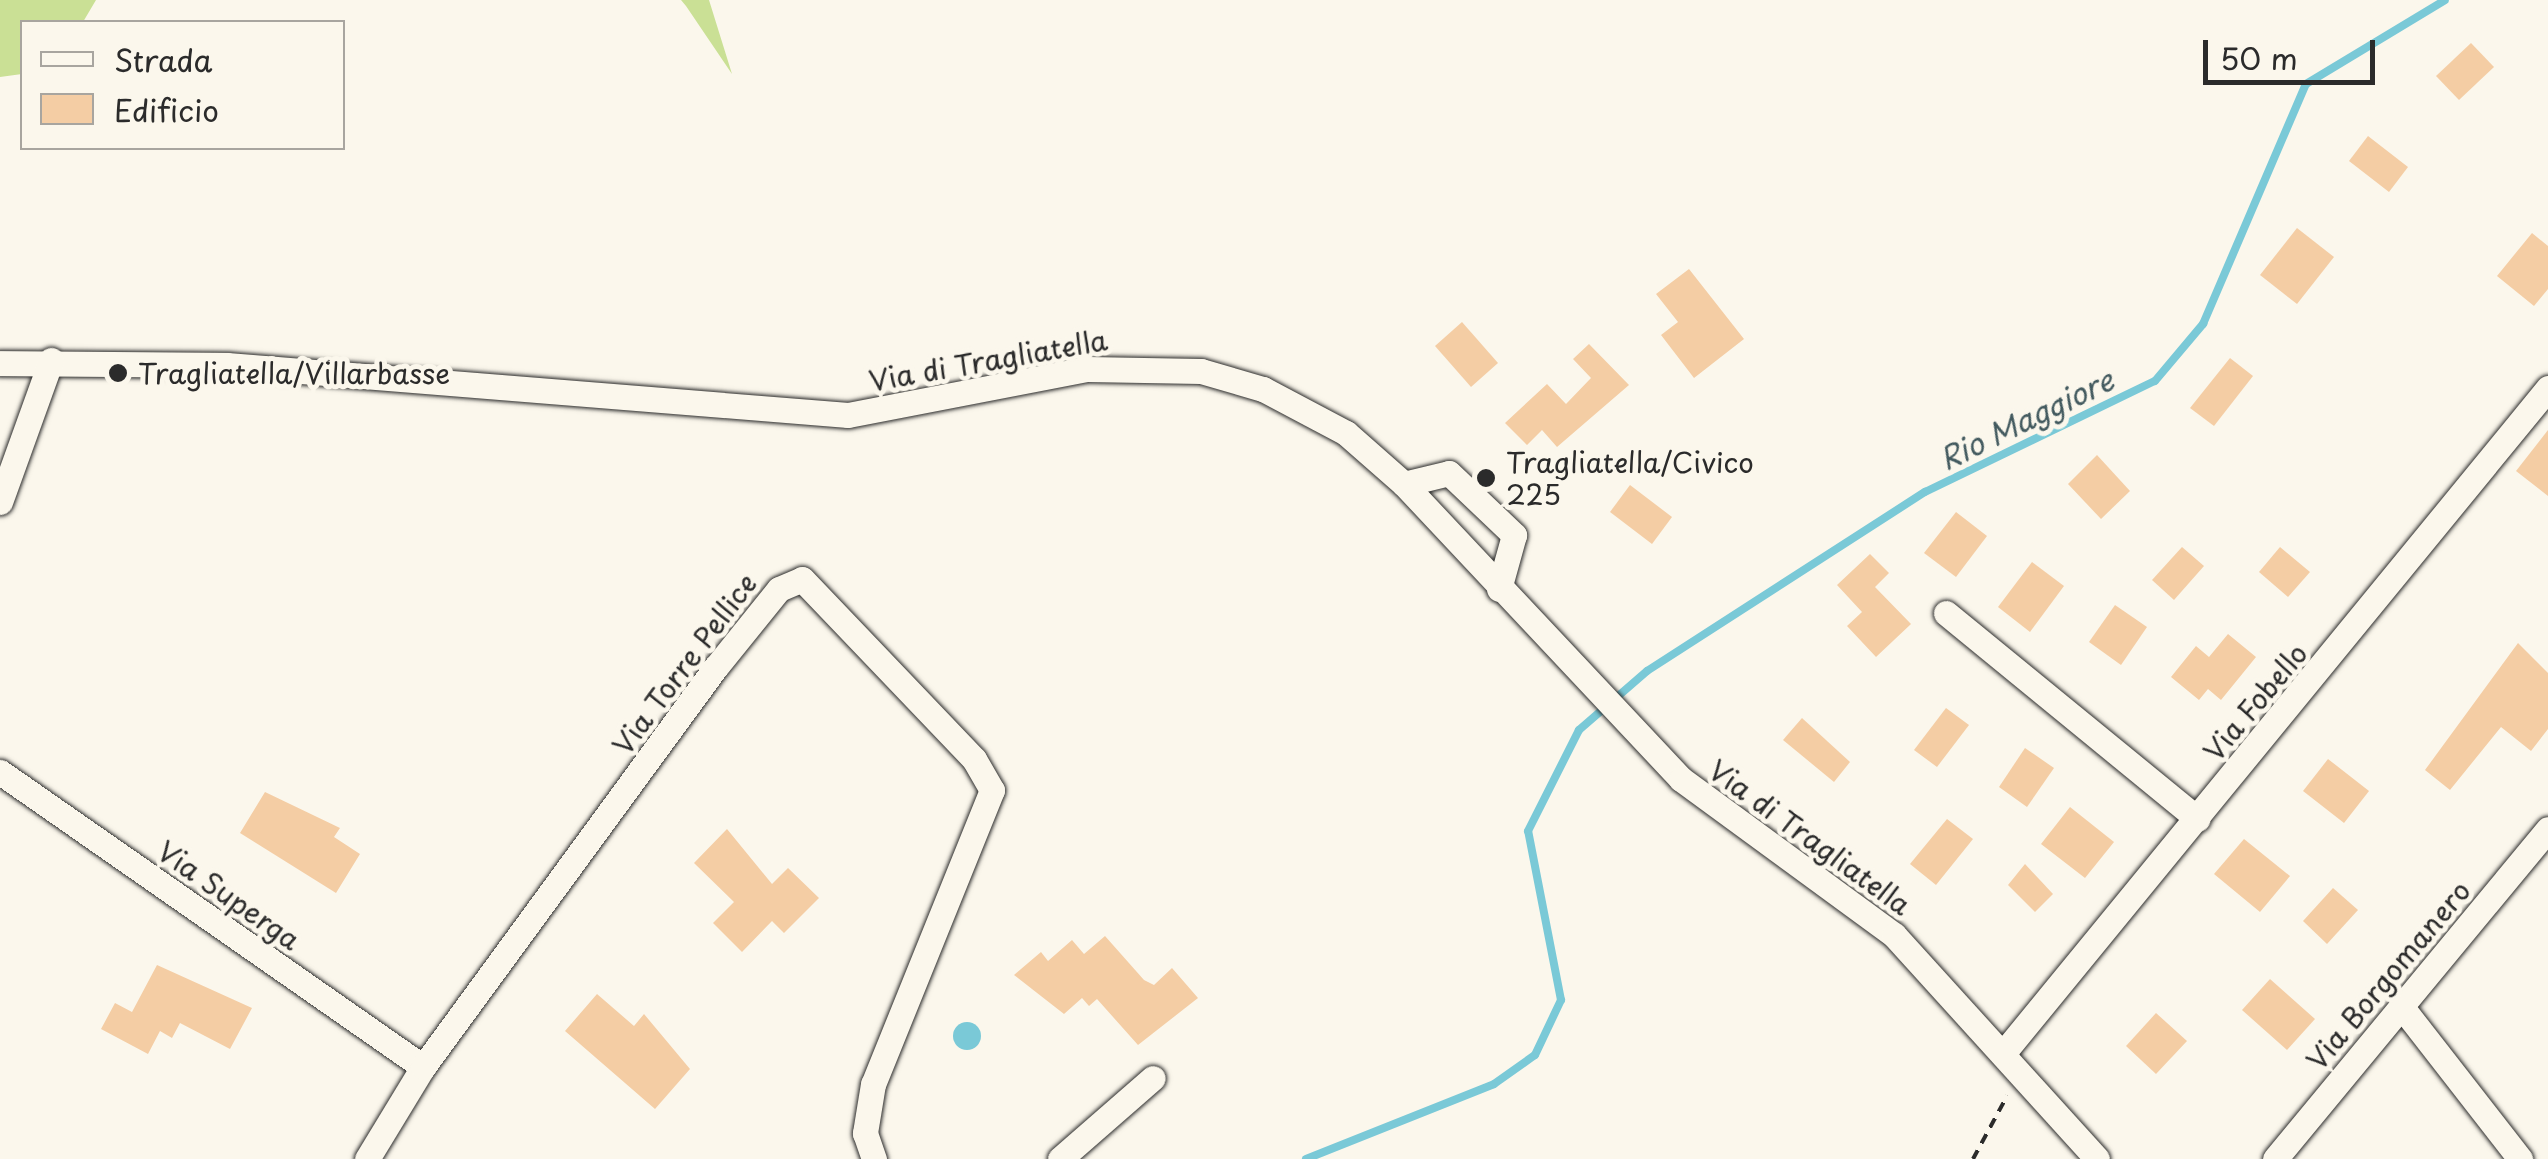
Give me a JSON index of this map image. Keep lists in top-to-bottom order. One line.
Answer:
{"streets":{"street":["Via di Tragliatella","Via Torre Pellice","Via Fobello","Via Superga","Via Borgomanero"]},"crossings":[["Via di Tragliatella","Via Fobello"],["Via Torre Pellice","Via Superga"]],"water":["Rio Maggiore"],"places":["Tragliatella/Villarbasse","Tragliatella/Civico 225"],"legend":["Strada","Edificio"],"scale_bar":"50 m"}
